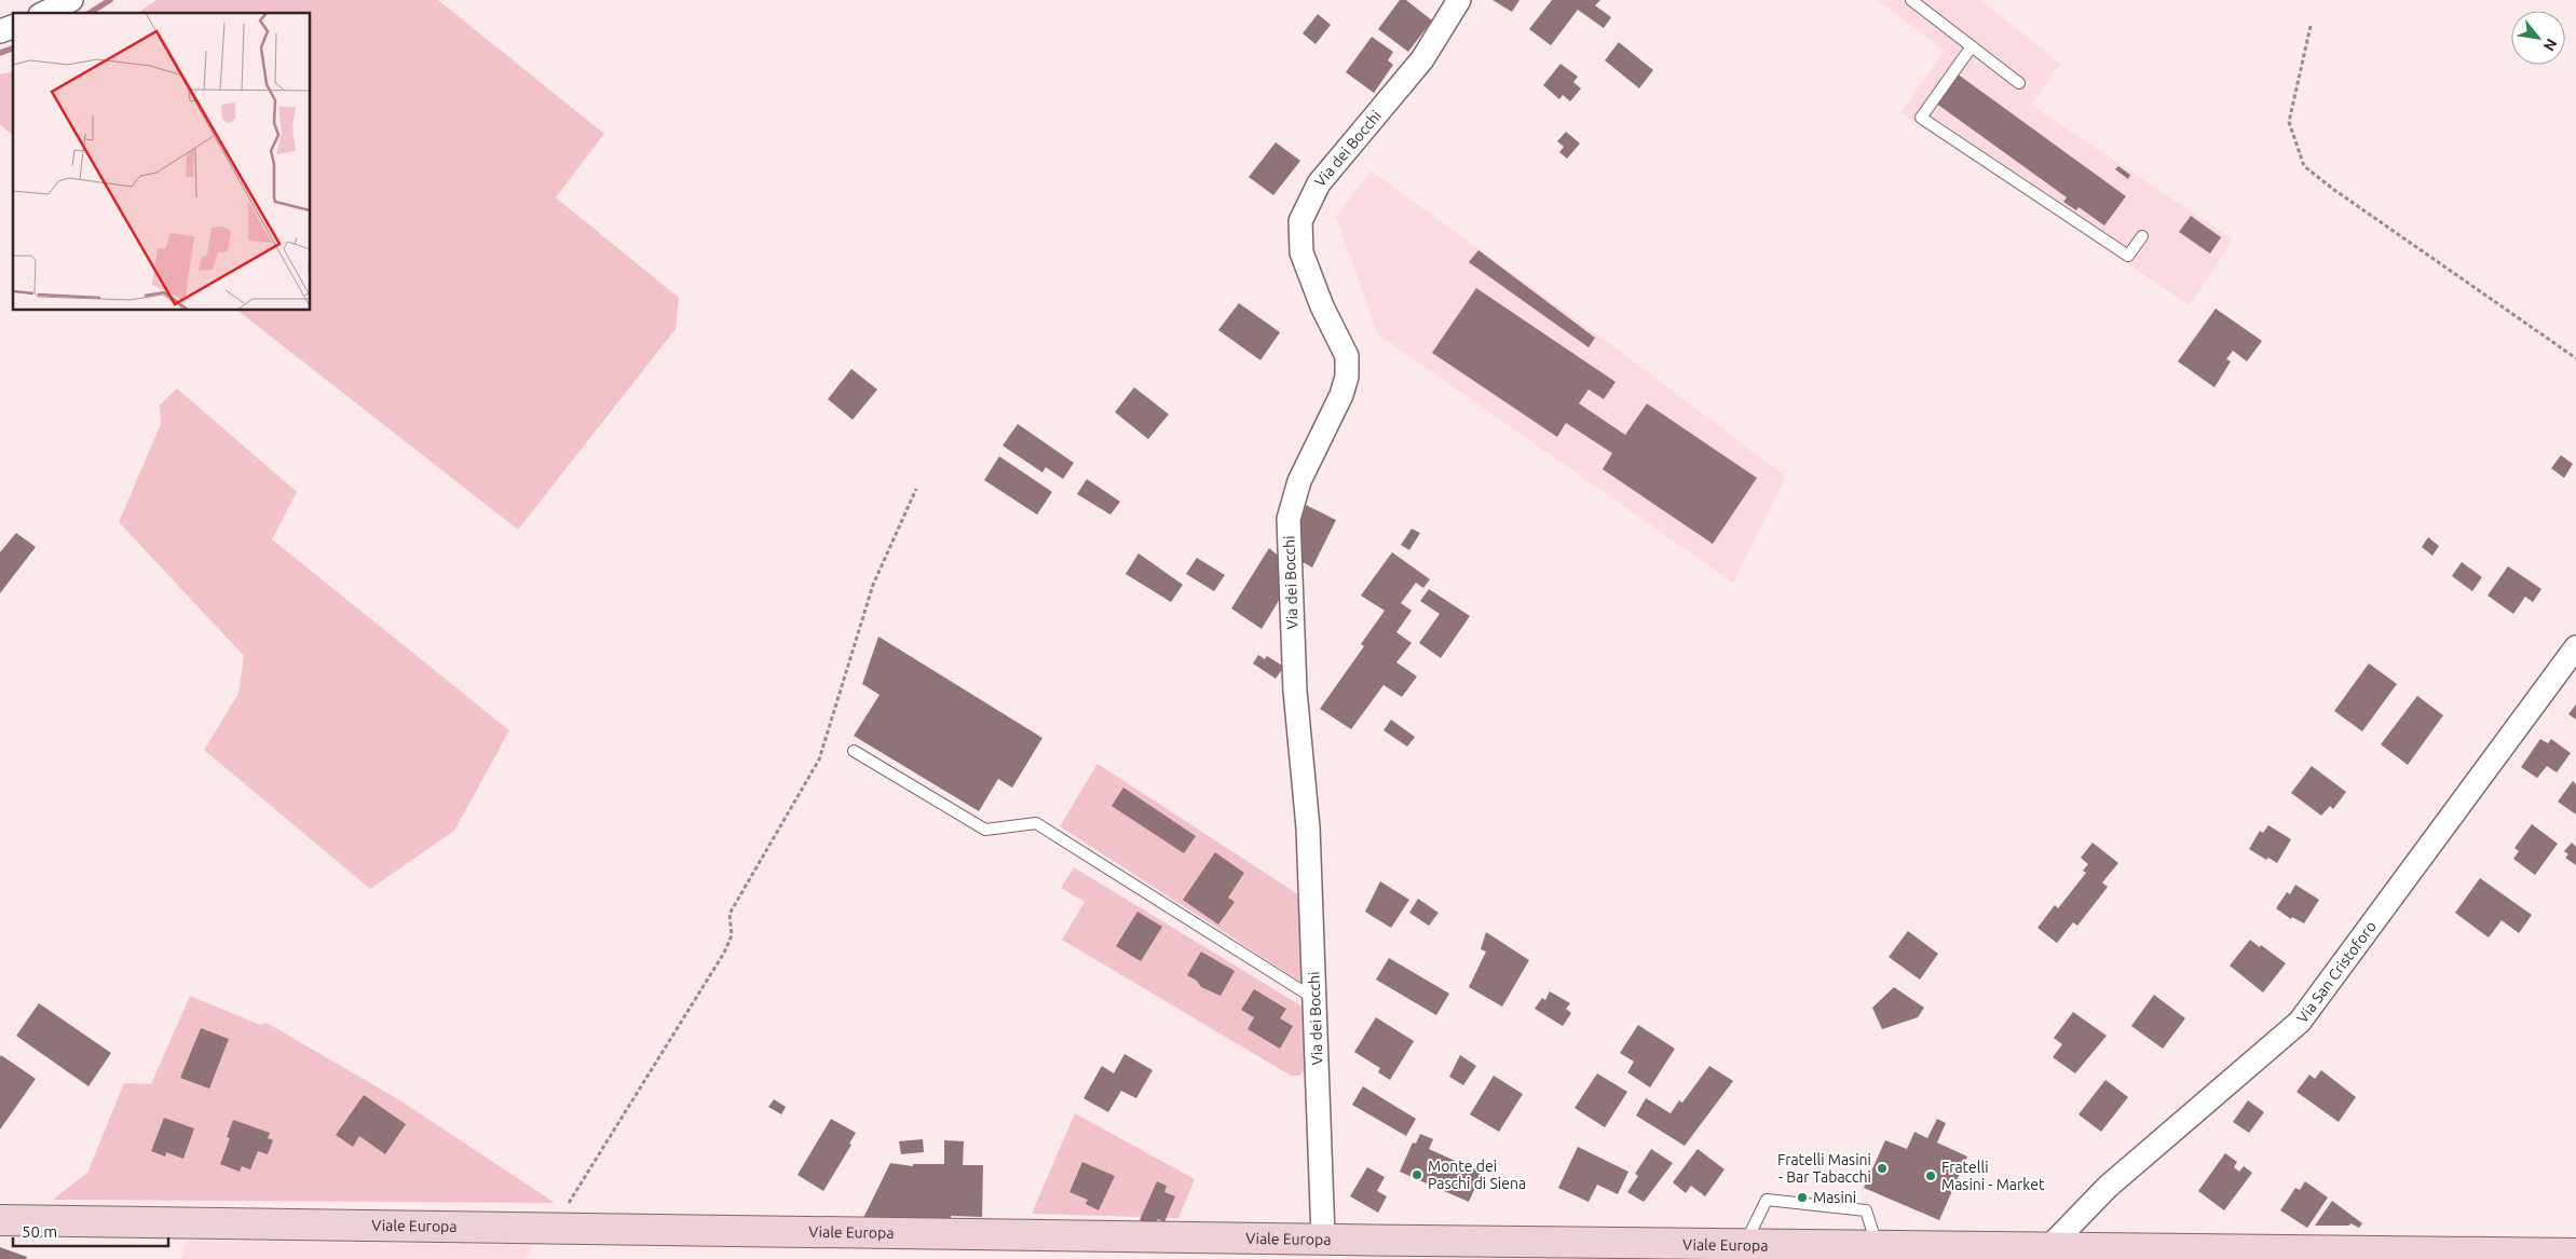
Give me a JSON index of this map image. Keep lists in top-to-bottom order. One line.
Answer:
{"streets":{"main road":["Viale Europa"],"street":["Via dei Bocchi","Via San Cristoforo"]},"crossings":[["Via dei Bocchi","Viale Europa"],["Via San Cristoforo","Viale Europa"]],"places":["Fratelli Masini - Bar Tabacchi","Monte dei Paschi di Siena","Fratelli Masini - Market","Masini"],"scale_bar":"50 m","north":"bottom right"}
